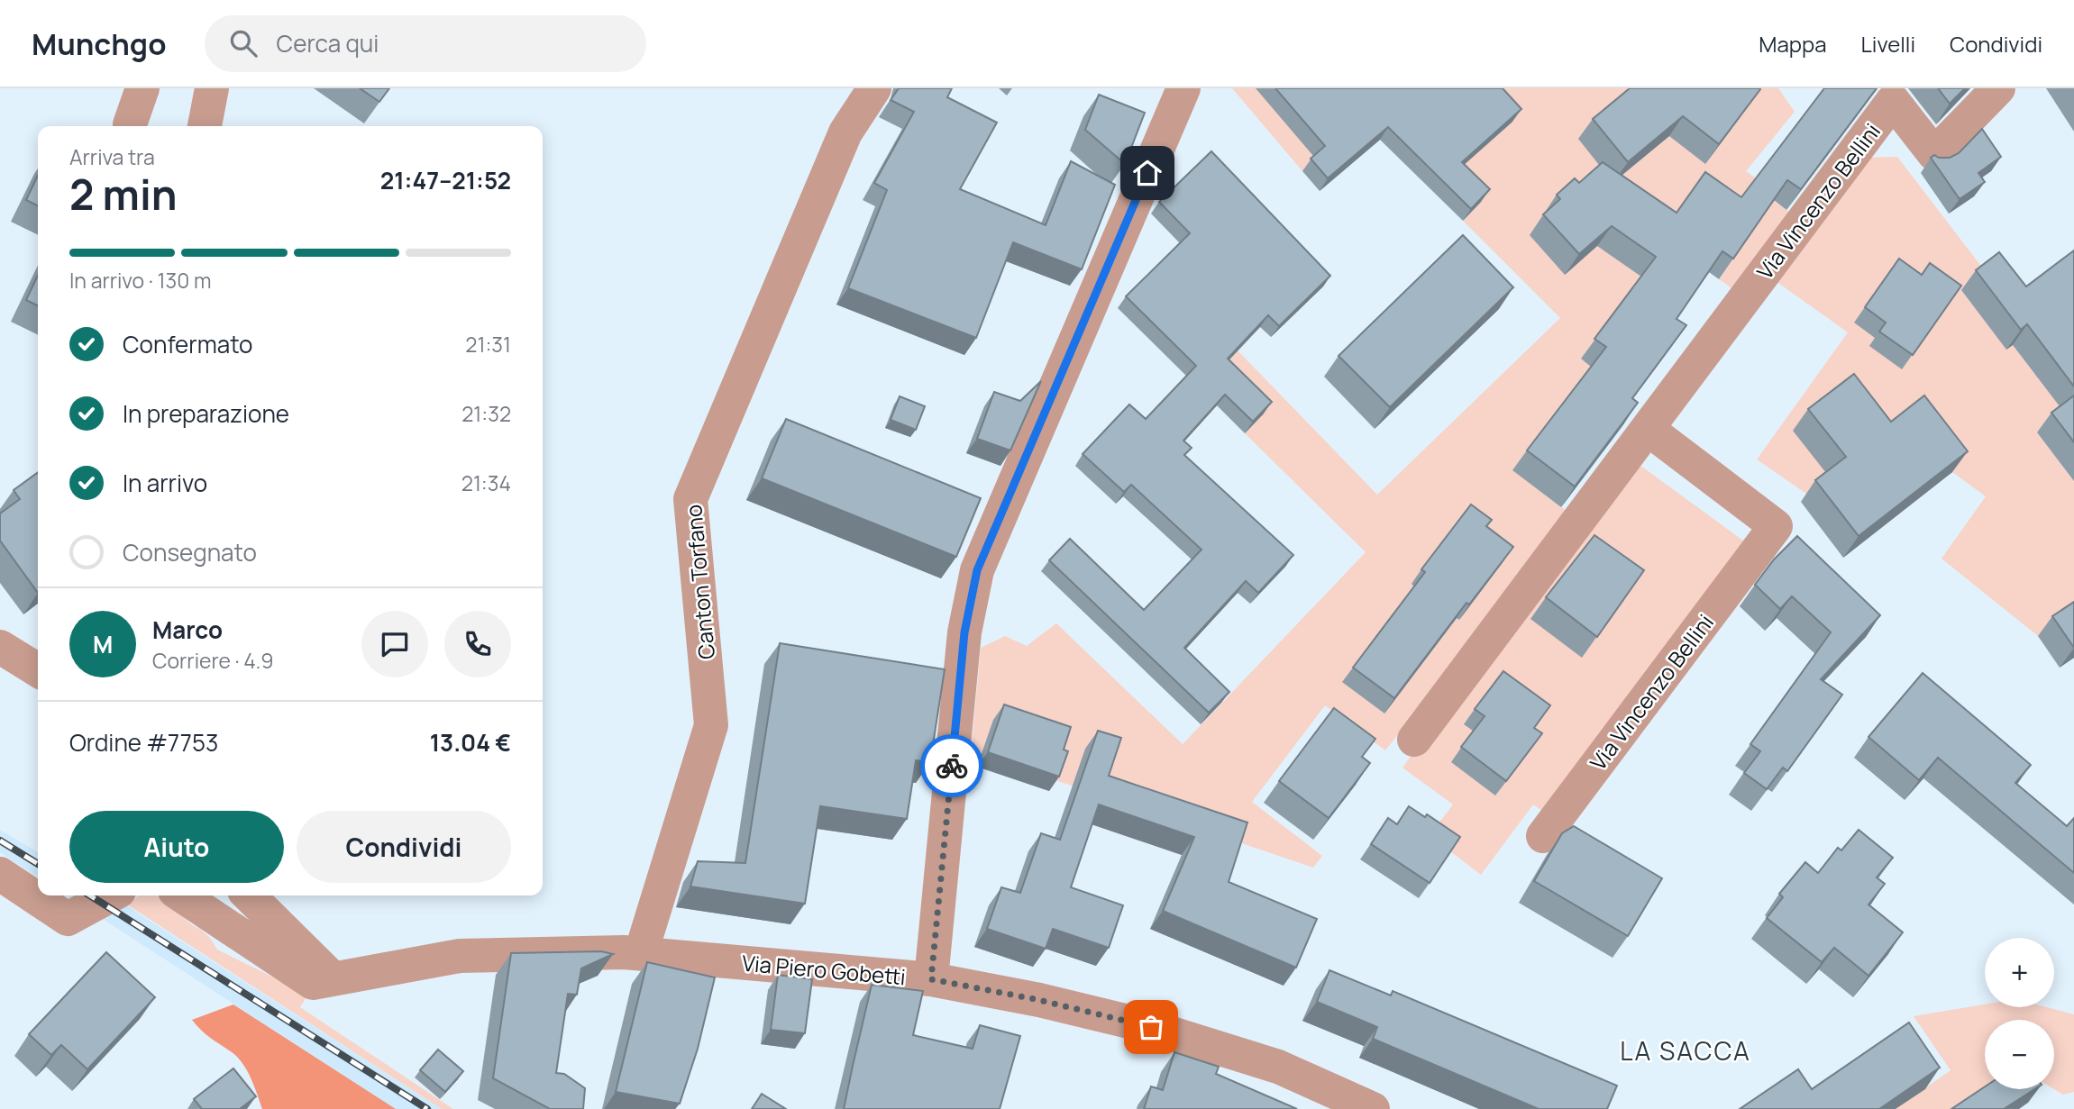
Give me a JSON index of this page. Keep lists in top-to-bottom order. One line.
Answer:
{"streets":{"street":["Via Vincenzo Bellini","Canton Torfano","Via Piero Gobetti"]},"crossings":[["Canton Torfano","Via Piero Gobetti"]],"districts":["LA SACCA"],"page":{"header":"Munchgo","search":"Cerca qui","nav":["Mappa","Livelli","Condividi"],"heading":["2 min","Arriva tra","21:47–21:52"],"panel":["Marco","Corriere · 4.9","Ordine #7753","13.04 €"],"bar":"In arrivo · 130 m","list":[["Confermato","21:31"],["In preparazione","21:32"],["In arrivo","21:34"],"Consegnato"],"round":"M","buttons":["Aiuto","Condividi"],"map_buttons":["+","−"]}}
